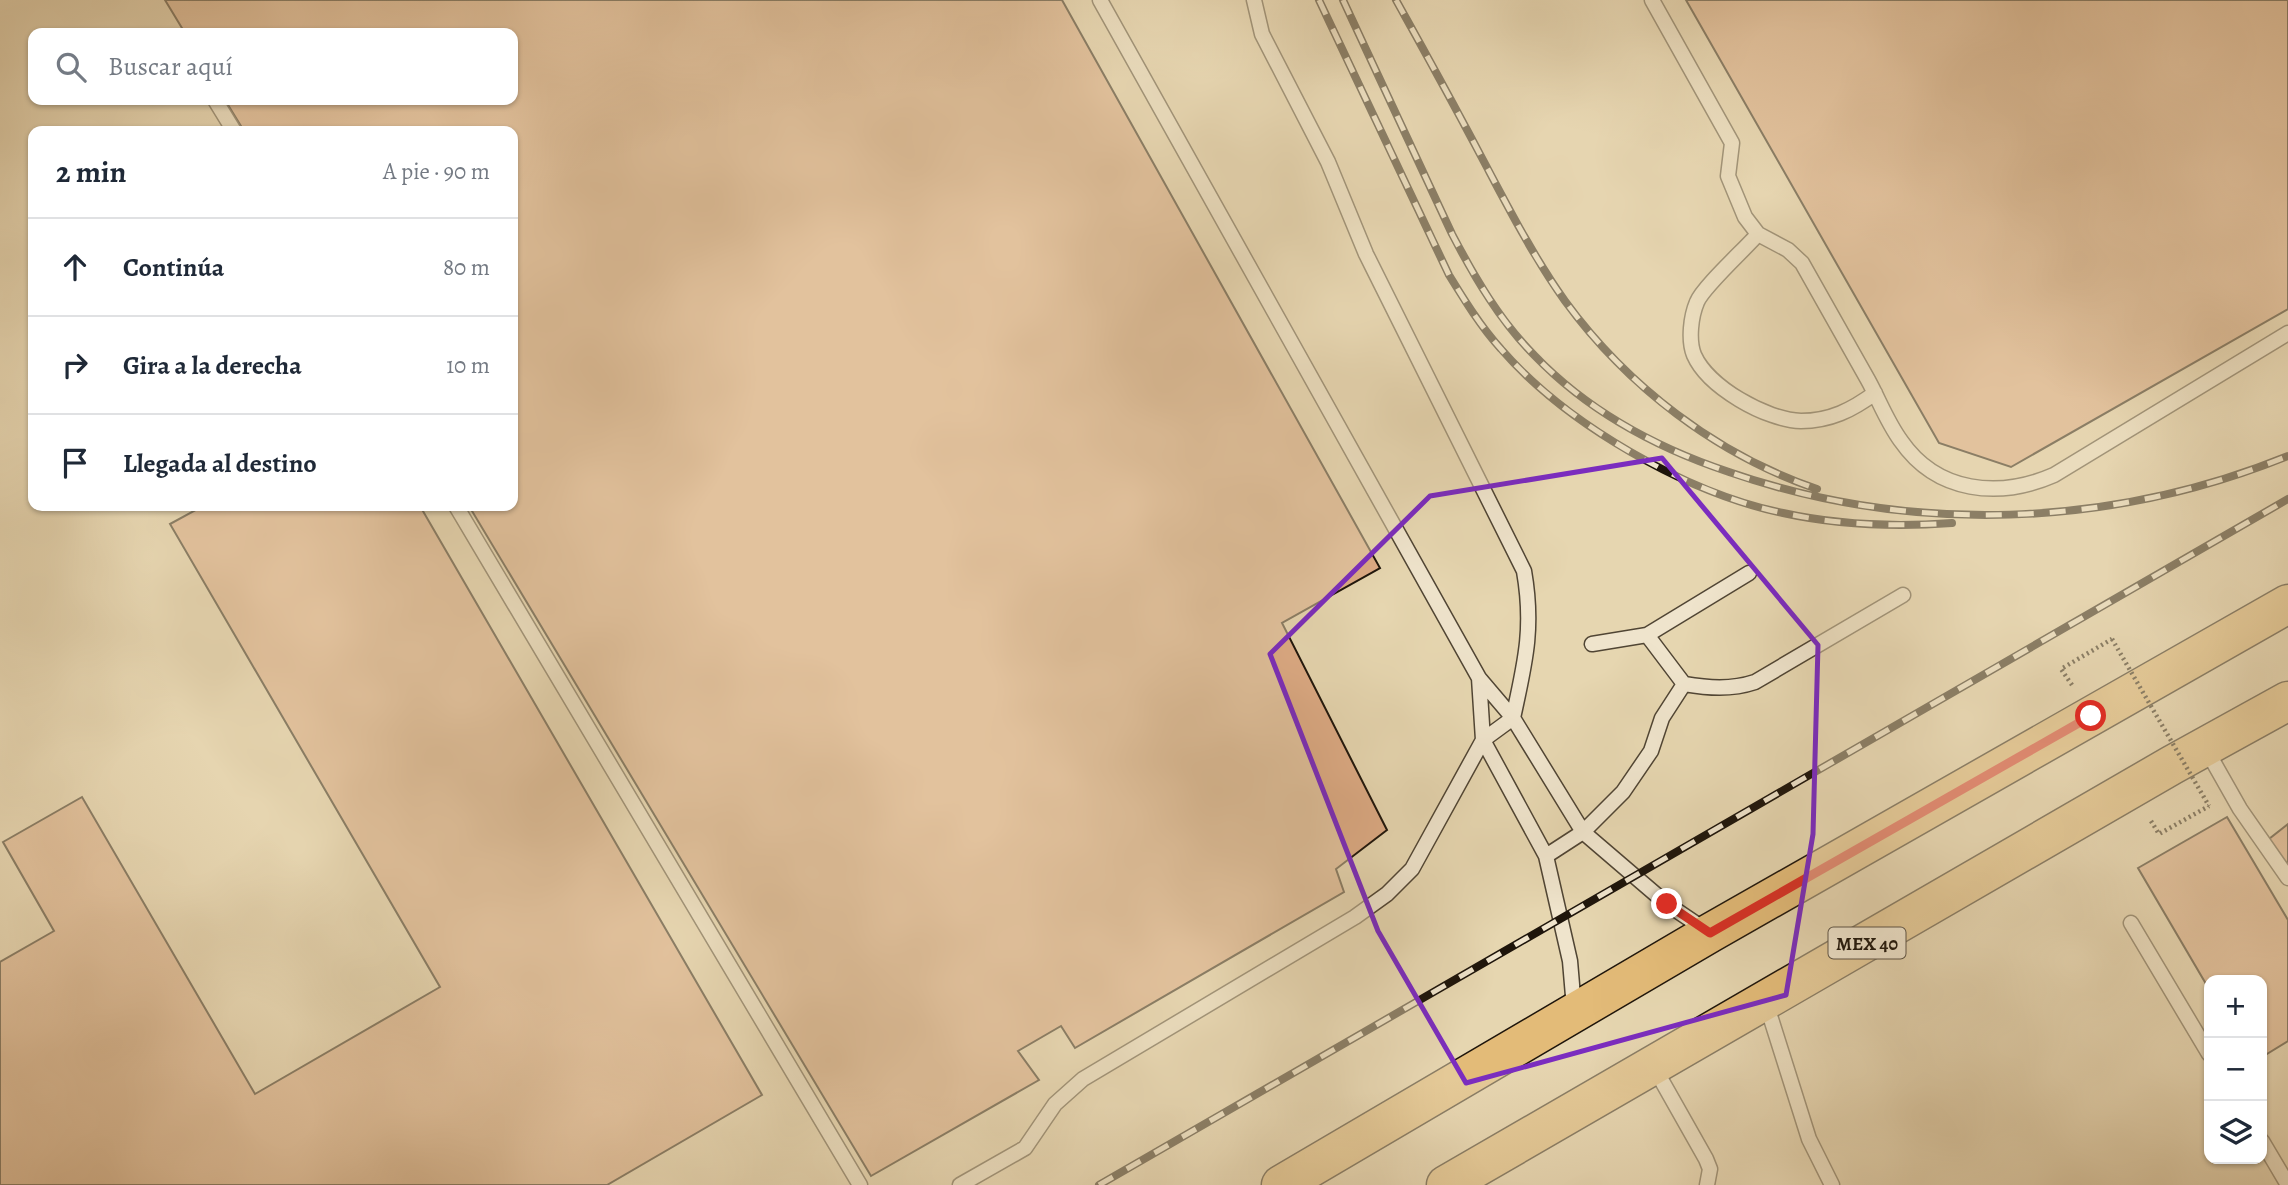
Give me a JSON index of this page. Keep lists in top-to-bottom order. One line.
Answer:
{"streets":{"main road":["MEX 40"]},"page":{"search":"Buscar aquí","heading":["2 min","A pie · 90 m"],"list":[["Continúa","80 m"],["Gira a la derecha","10 m"],"Llegada al destino"],"map_buttons":["+","−"]}}
